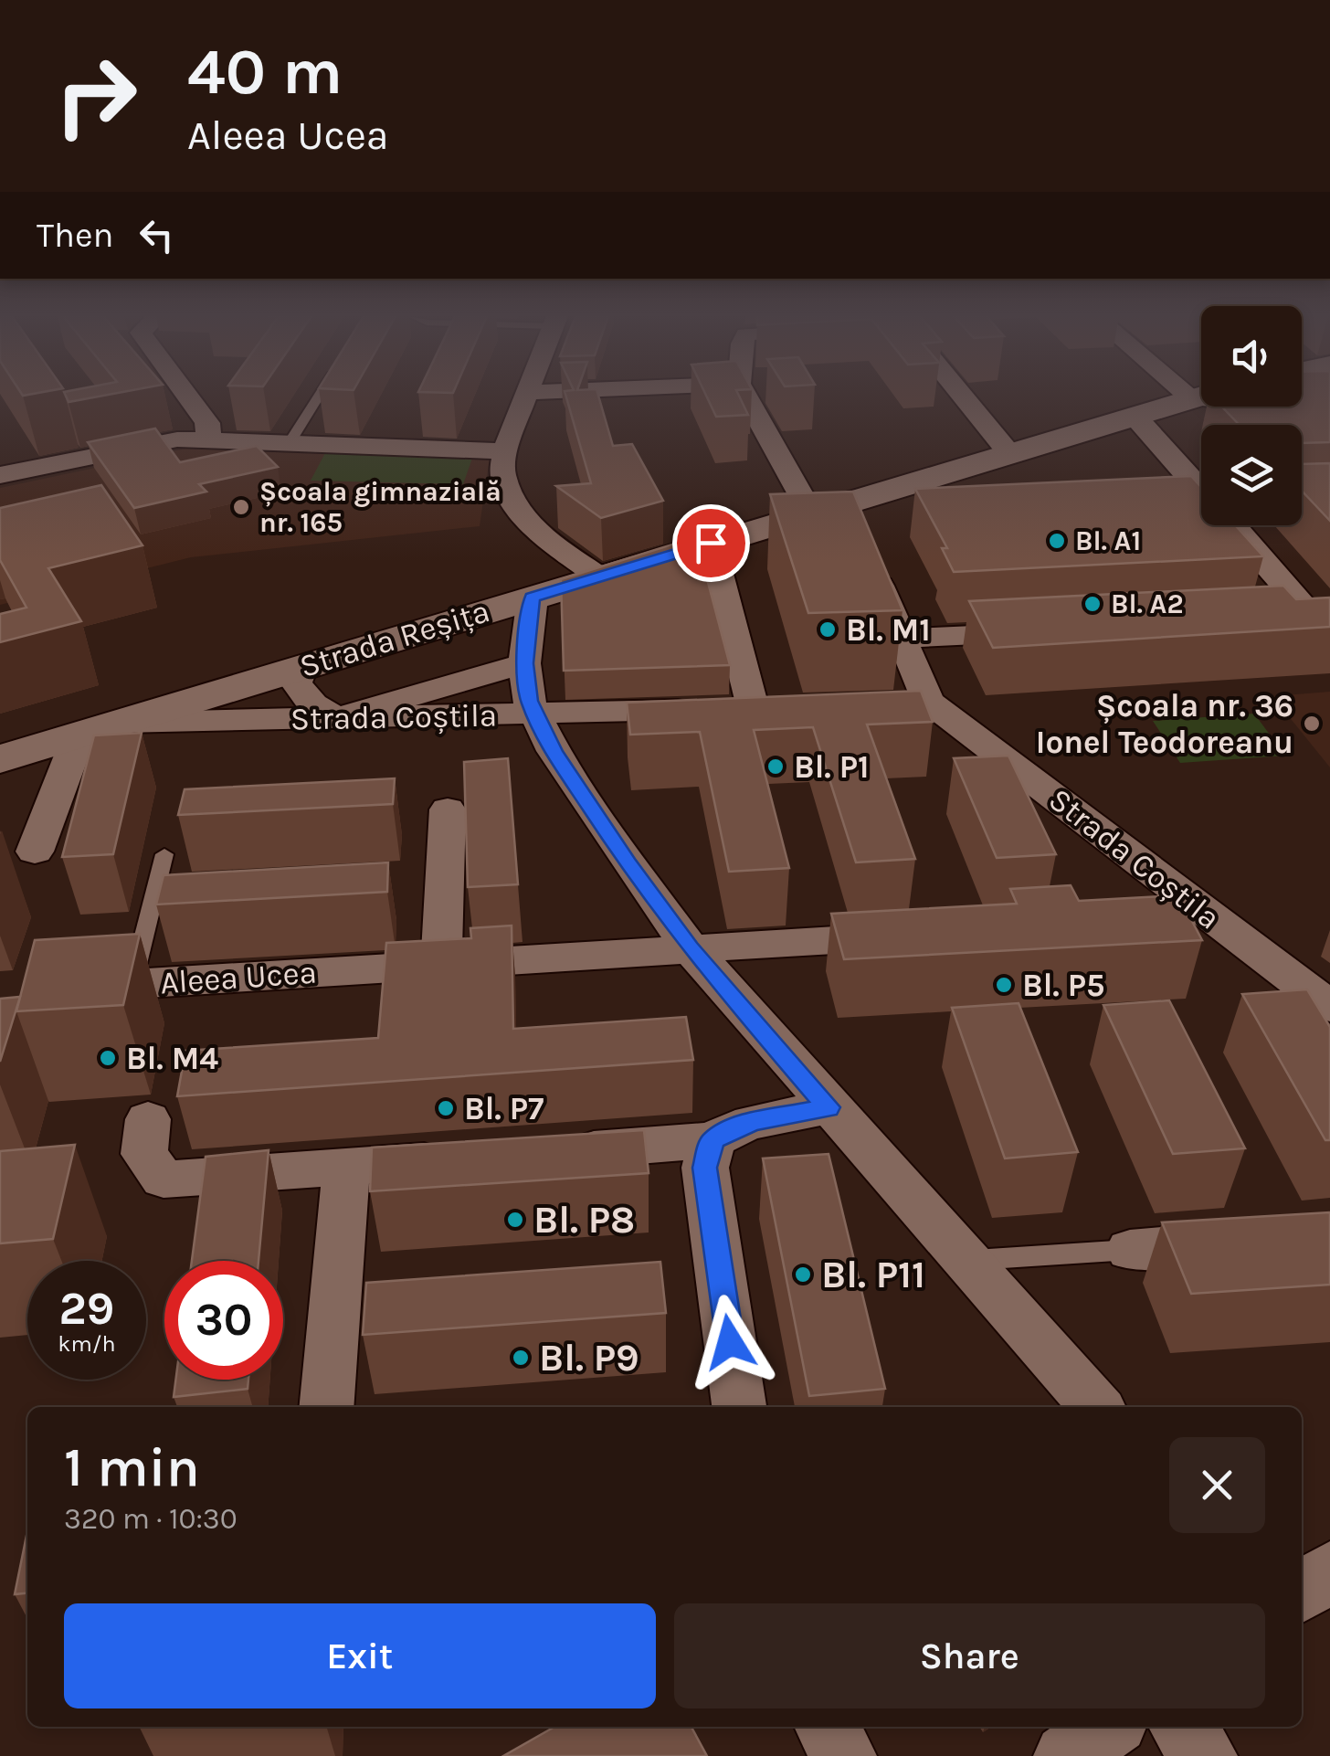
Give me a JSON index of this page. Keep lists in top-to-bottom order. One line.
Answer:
{"streets":{"street":["Strada Reșița","Strada Coștila","Aleea Ucea"]},"crossings":[["Strada Reșița","Strada Coștila"]],"places":["Școala gimnazială nr. 165","Bl. A1","Bl. A2","Bl. M1","Școala nr. 36 Ionel Teodoreanu","Bl. P1","Bl. P5","Bl. M4","Bl. P7","Bl. P8","Bl. P11","Bl. P9"],"page":{"turn":["40 m","Aleea Ucea"],"then":"Then","speed":"29 km/h","limit":"30","heading":["1 min","320 m · 10:30"],"buttons":["Exit","Share"]}}
